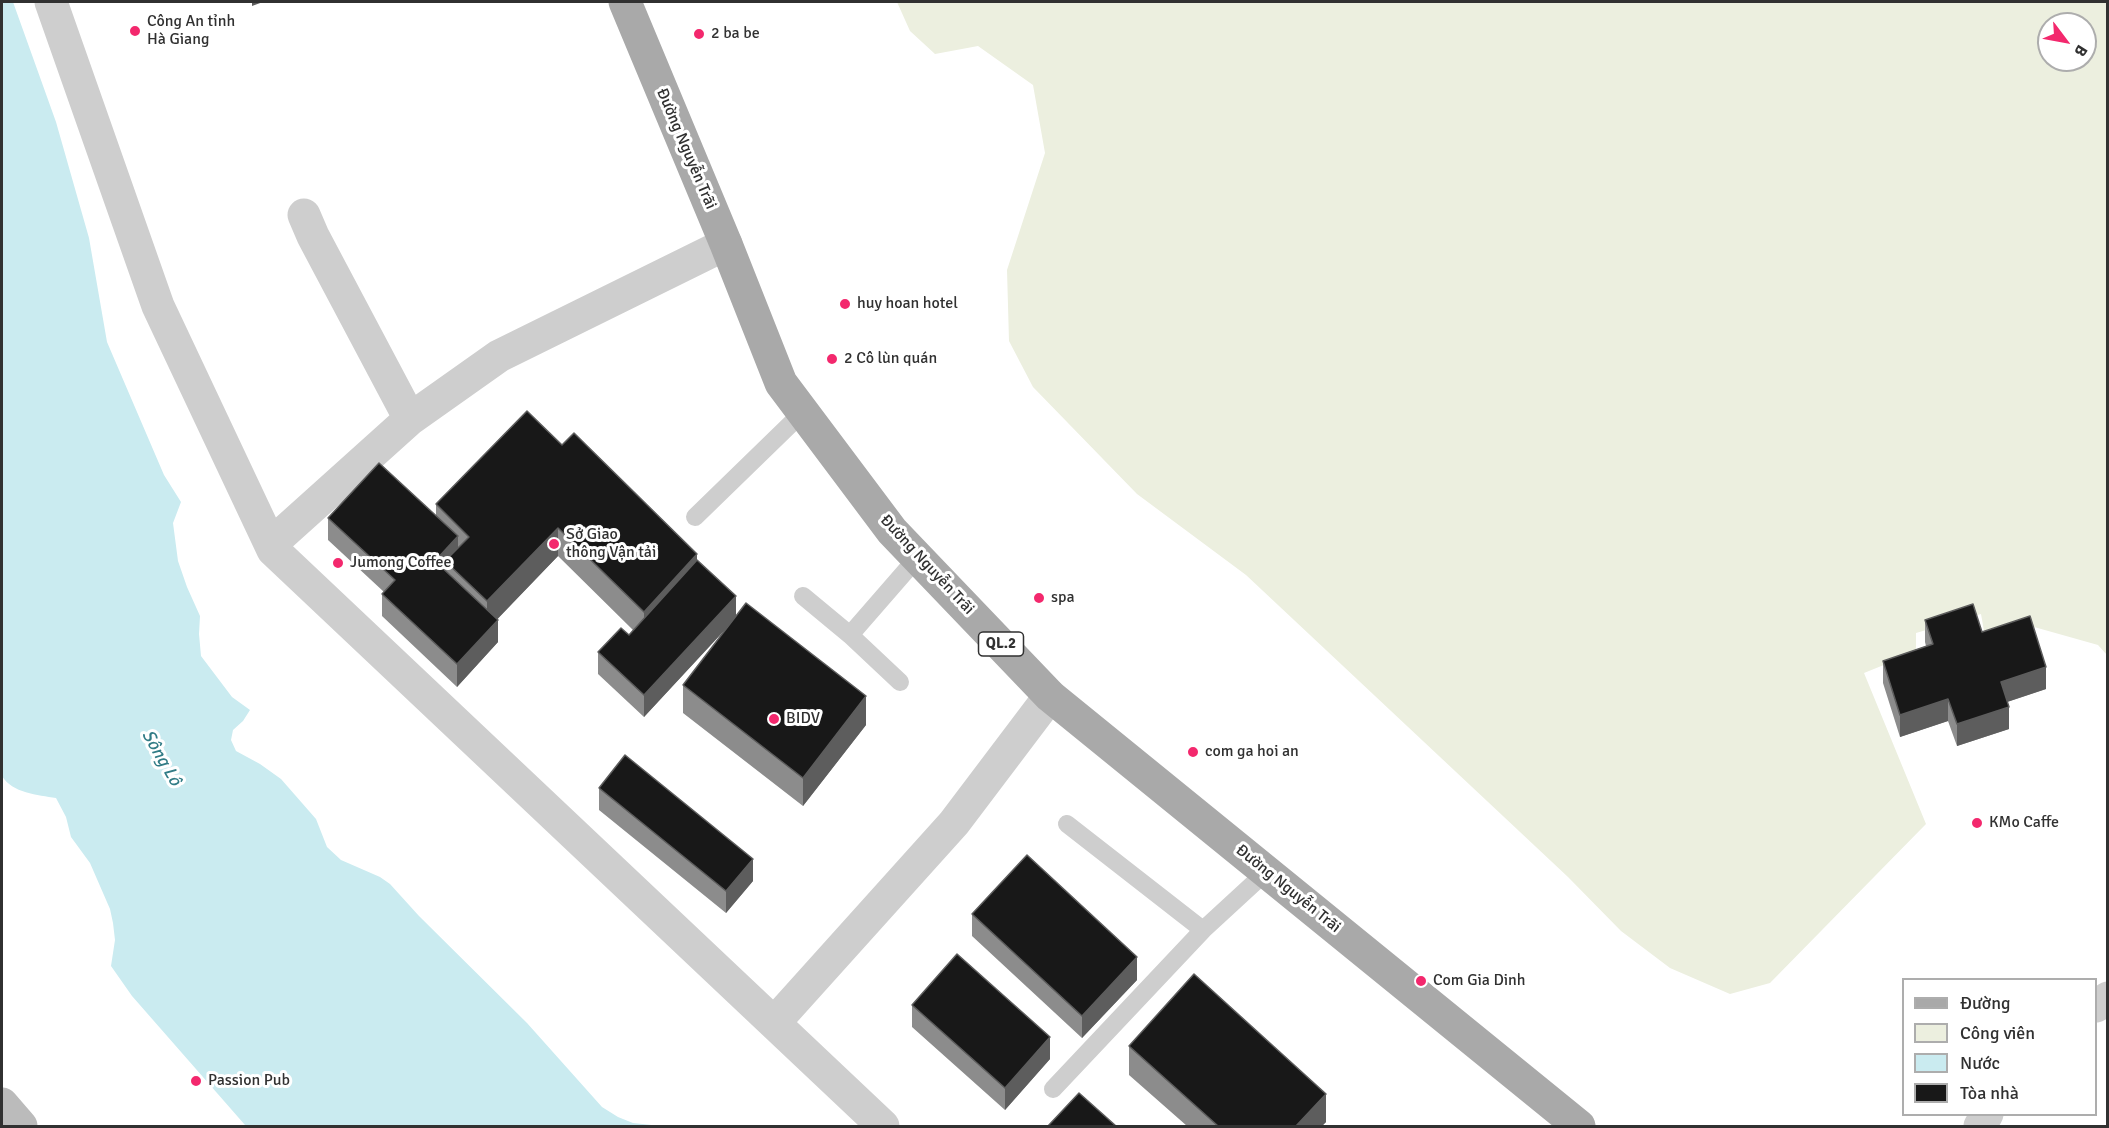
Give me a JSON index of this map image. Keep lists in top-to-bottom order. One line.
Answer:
{"streets":{"main road":["Đường Nguyễn Trãi","QL.2"]},"water":["Sông Lô"],"places":["Công An tỉnh Hà Giang","2 ba be","huy hoan hotel","2 Cô lùn quán","Sở Giao thông Vận tải","Jumong Coffee","spa","BIDV","com ga hoi an","KMo Caffe","Com Gia Dinh","Passion Pub"],"legend":["Đường","Công viên","Nước","Tòa nhà"],"north":"bottom right"}
